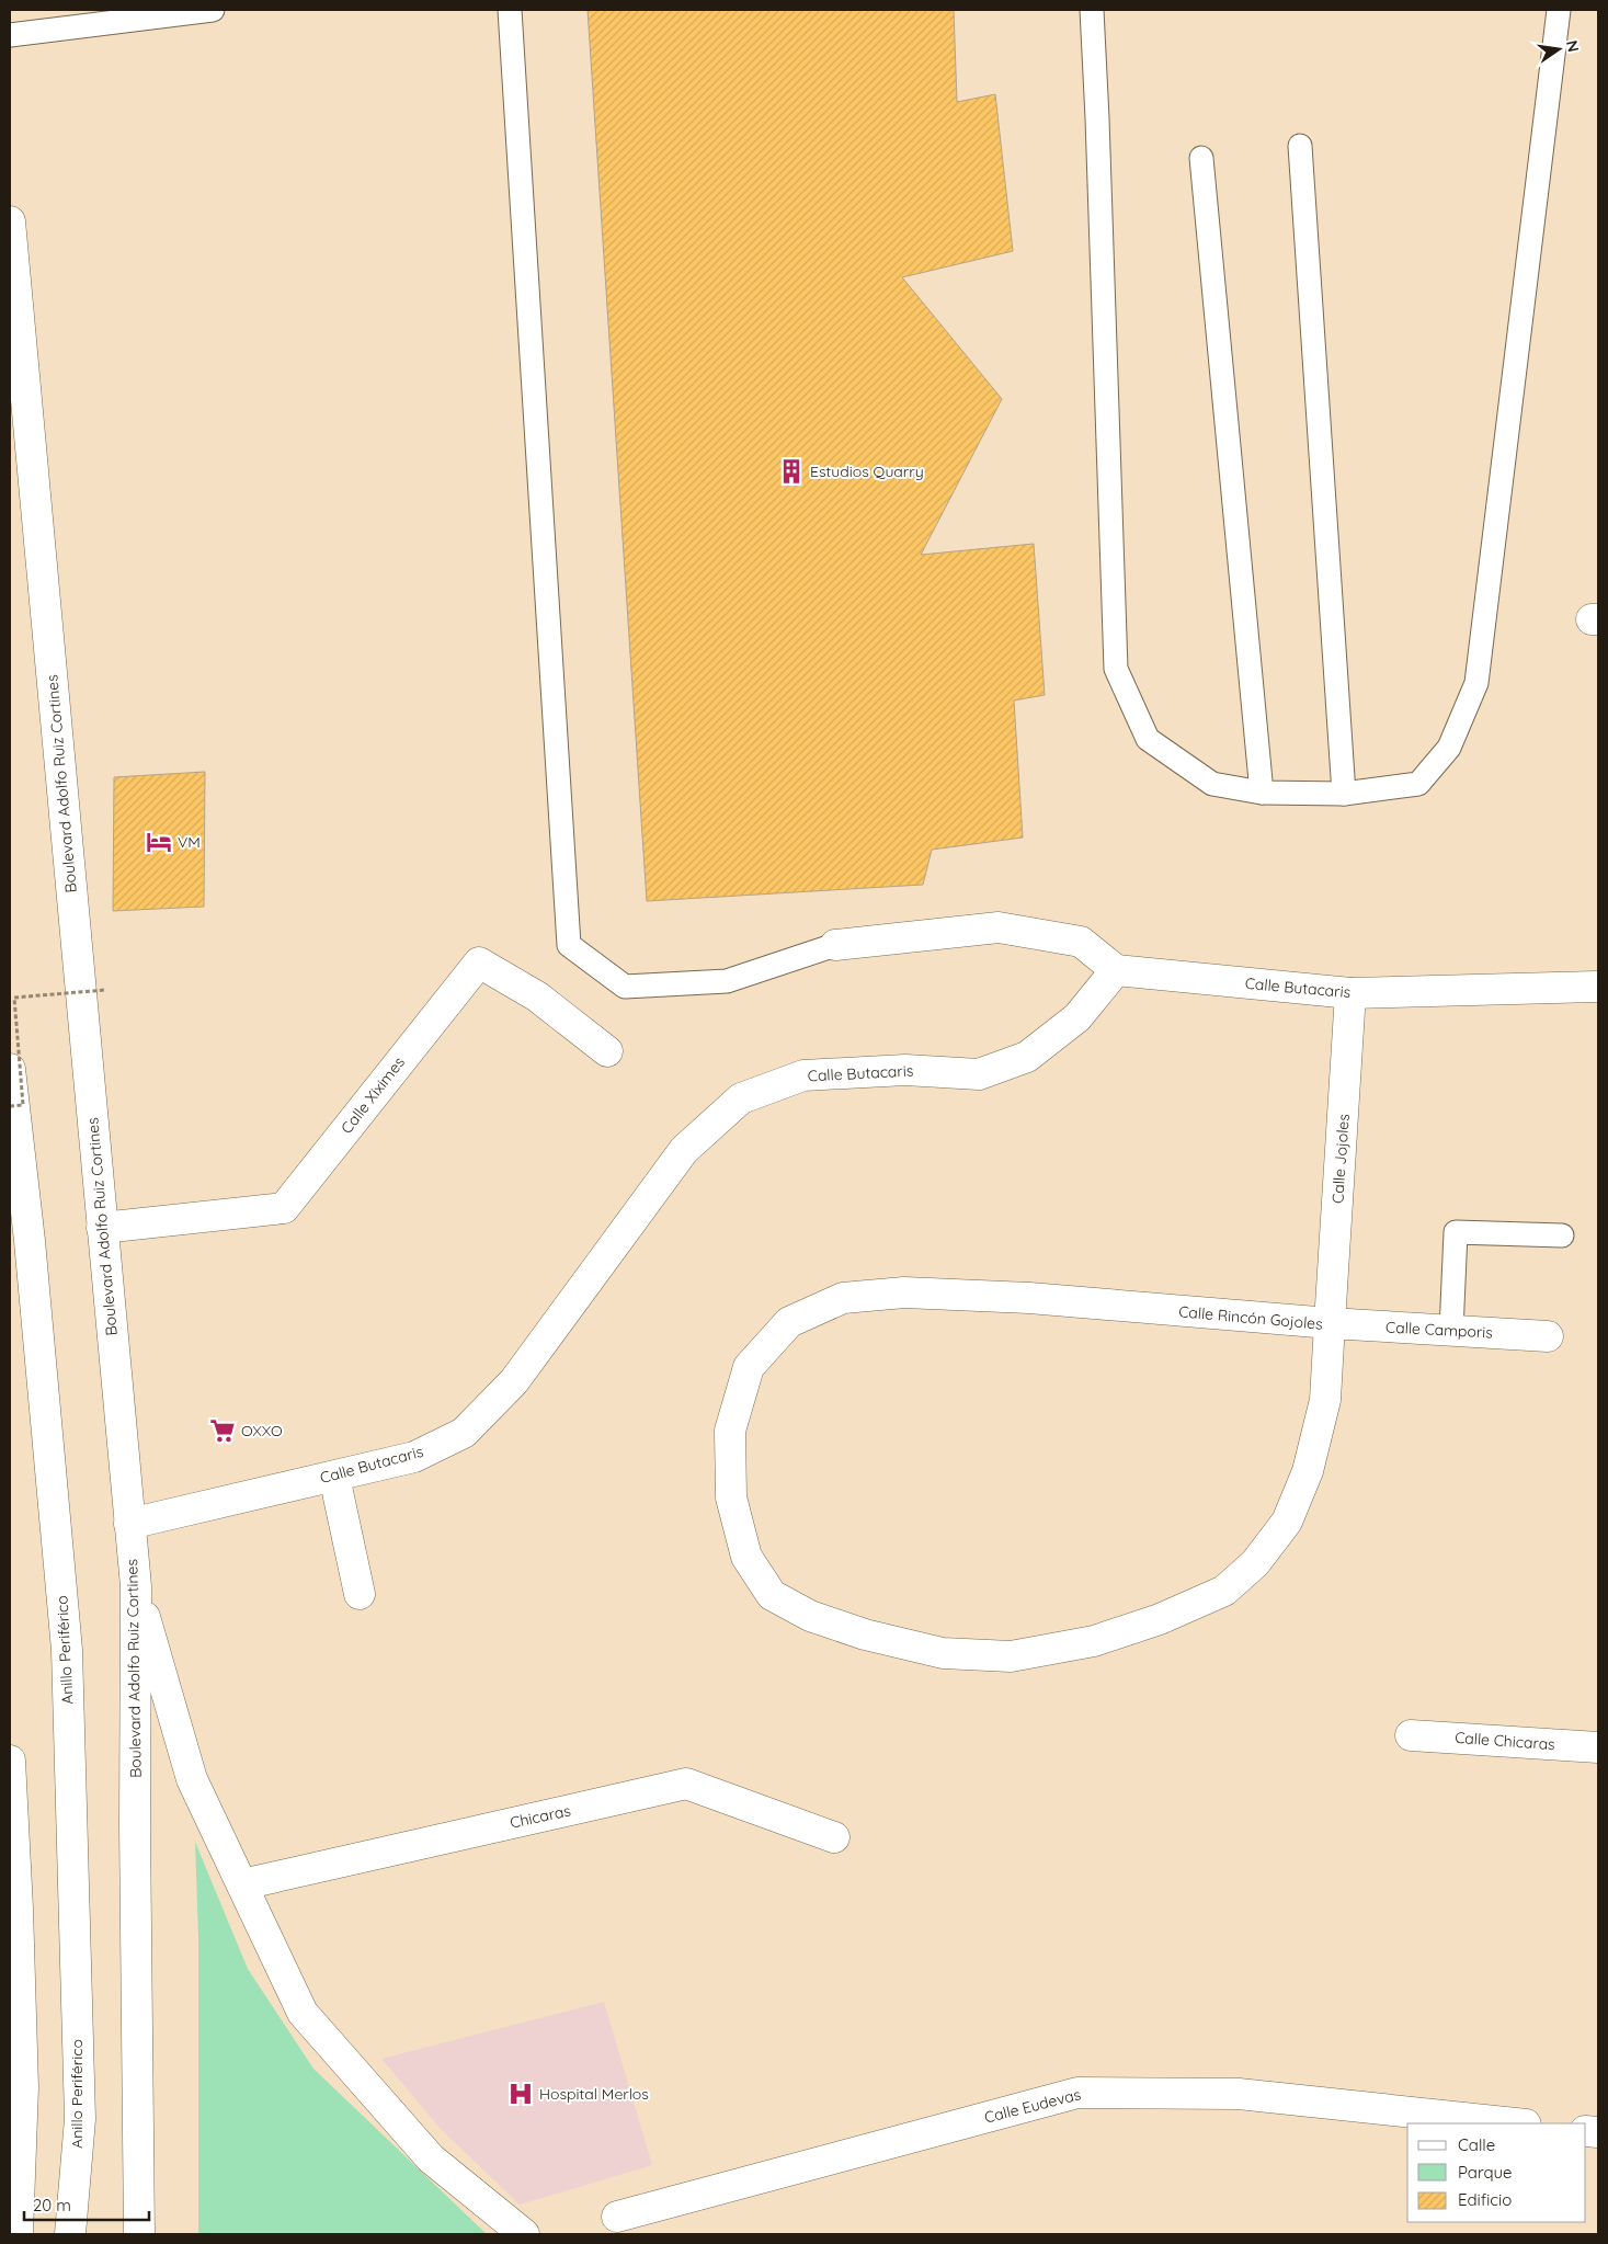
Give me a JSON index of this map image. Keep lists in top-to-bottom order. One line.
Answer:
{"streets":{"main road":["Boulevard Adolfo Ruiz Cortines","Calle Butacaris","Calle Xiximes","Calle Jojoles","Calle Rincón Gojoles","Calle Camporis","Anillo Periférico","Calle Chicaras","Chicaras","Calle Eudevas"]},"crossings":[["Boulevard Adolfo Ruiz Cortines","Calle Butacaris"],["Boulevard Adolfo Ruiz Cortines","Calle Xiximes"],["Calle Butacaris","Calle Jojoles"],["Calle Jojoles","Calle Rincón Gojoles"],["Calle Jojoles","Calle Camporis"],["Calle Rincón Gojoles","Calle Camporis"]],"places":{"building":["Estudios Quarry"],"hotel":["VM"],"supermarket":["OXXO"],"hospital":["Hospital Merlos"]},"legend":["Calle","Parque","Edificio"],"scale_bar":"20 m","north":"right"}
